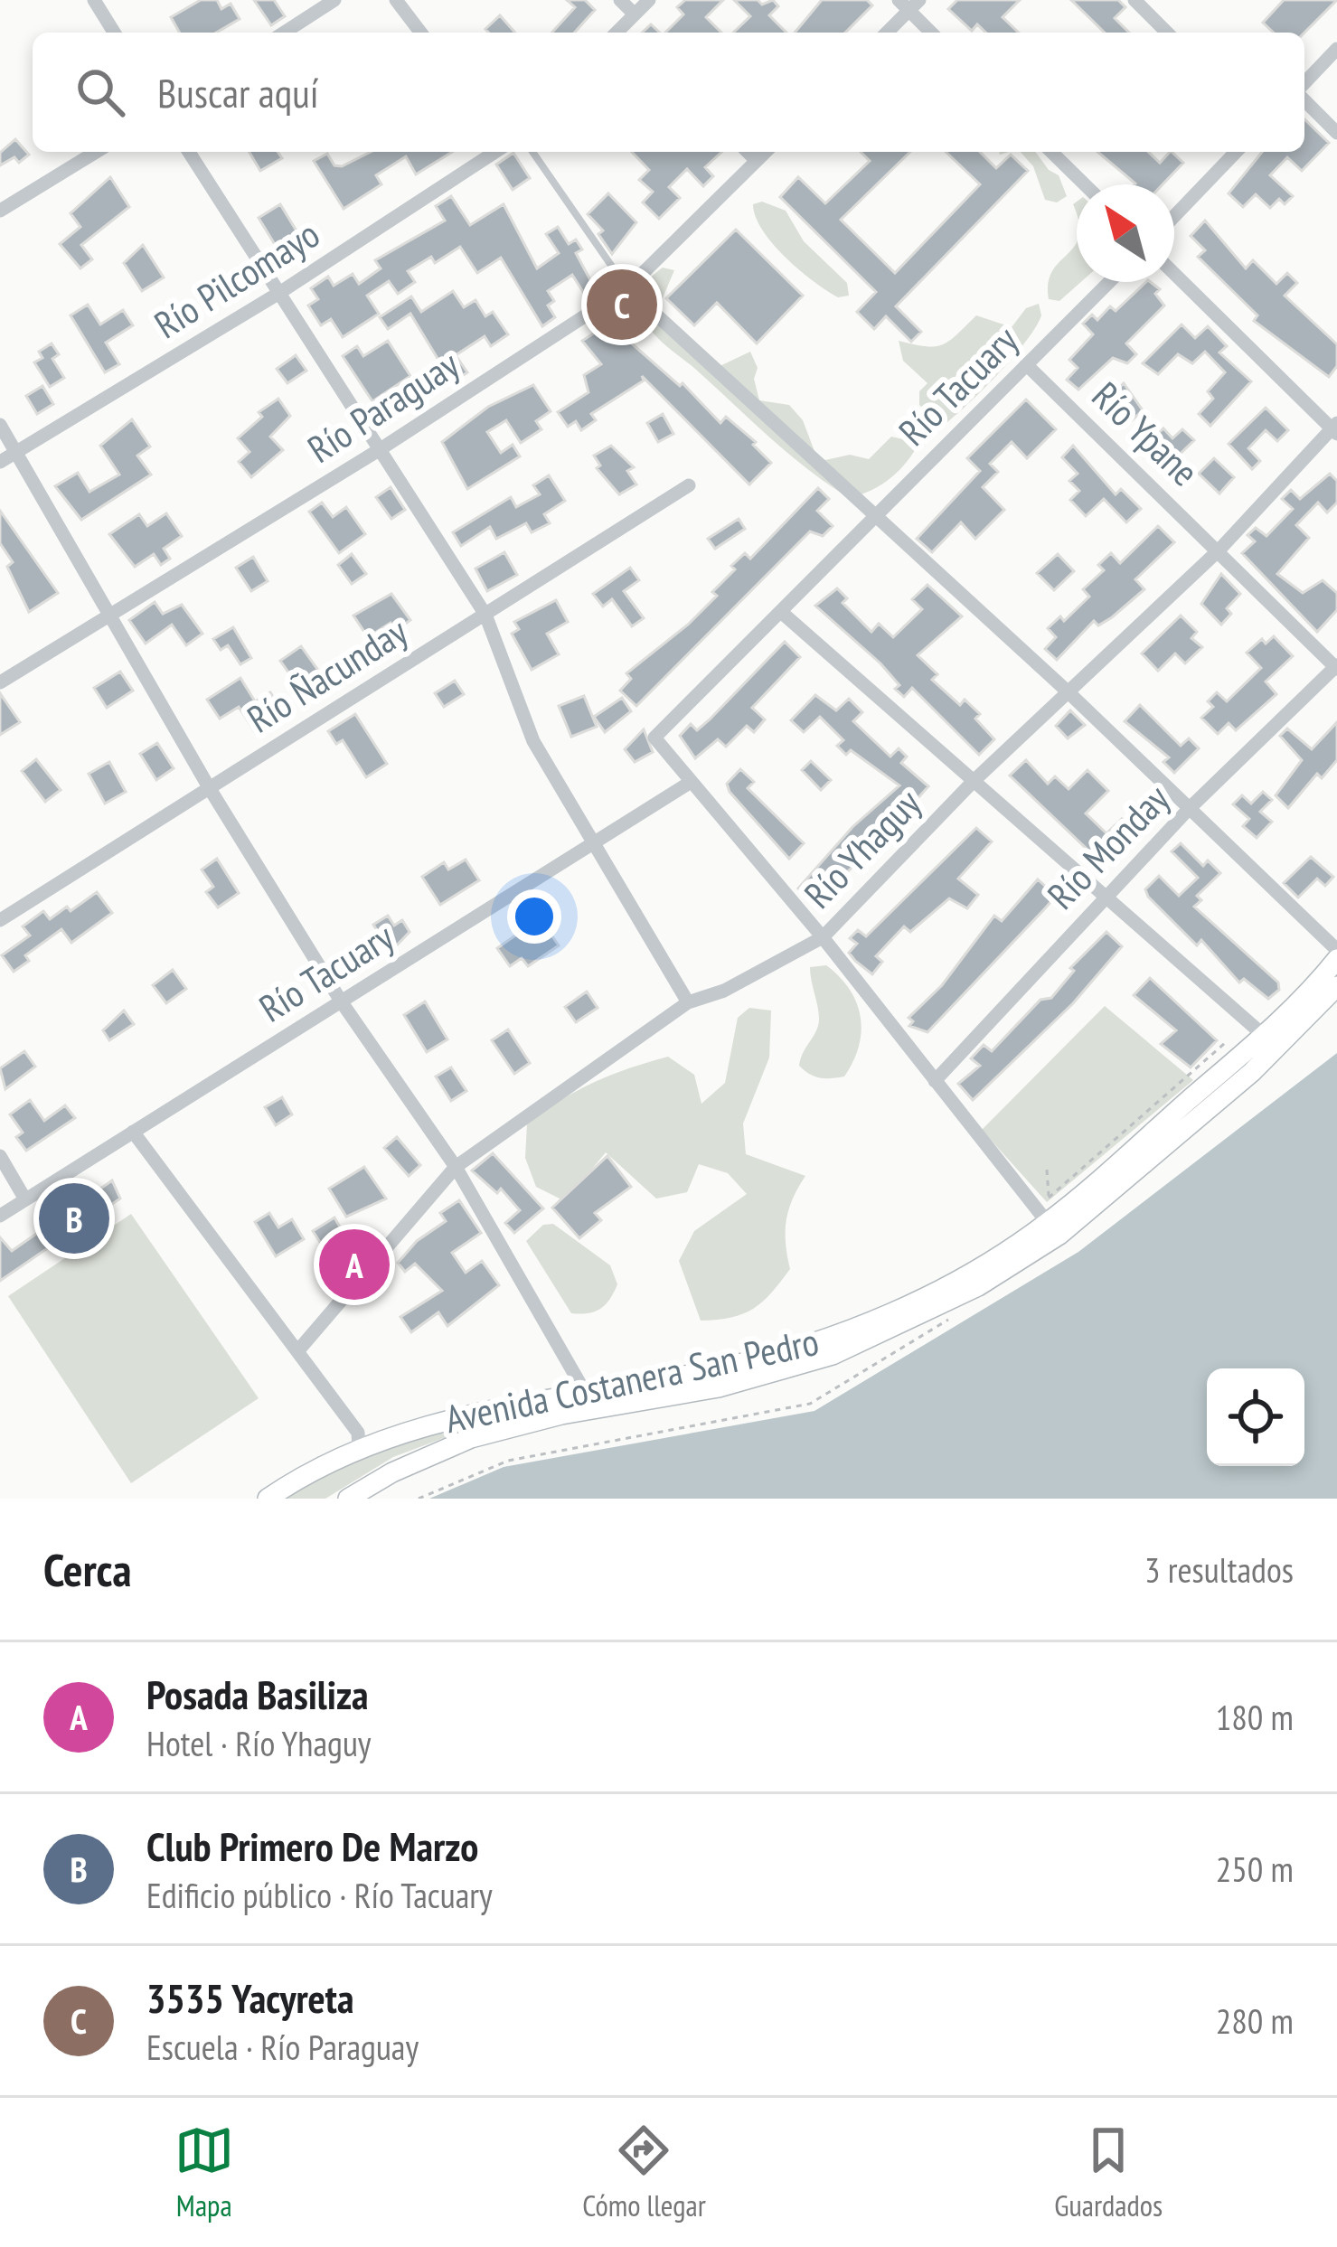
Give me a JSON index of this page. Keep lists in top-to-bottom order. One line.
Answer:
{"streets":{"main road":["Avenida Costanera San Pedro"],"street":["Río Pilcomayo","Río Tacuary","Río Paraguay","Río Ypane","Río Ñacunday","Río Monday","Río Yhaguy"]},"crossings":[["Río Tacuary","Río Ypane"],["Río Ypane","Río Monday"],["Río Ypane","Río Yhaguy"]],"north":"top left","page":{"search":"Buscar aquí","pins":["C","B","A"],"heading":["Cerca","3 resultados"],"list":[{"mark":"A","name":"Posada Basiliza","note":"Hotel · Río Yhaguy","value":"180 m"},{"mark":"B","name":"Club Primero De Marzo","note":"Edificio público · Río Tacuary","value":"250 m"},{"mark":"C","name":"3535 Yacyreta","note":"Escuela · Río Paraguay","value":"280 m"}],"nav":["Mapa","Cómo llegar","Guardados"]}}
